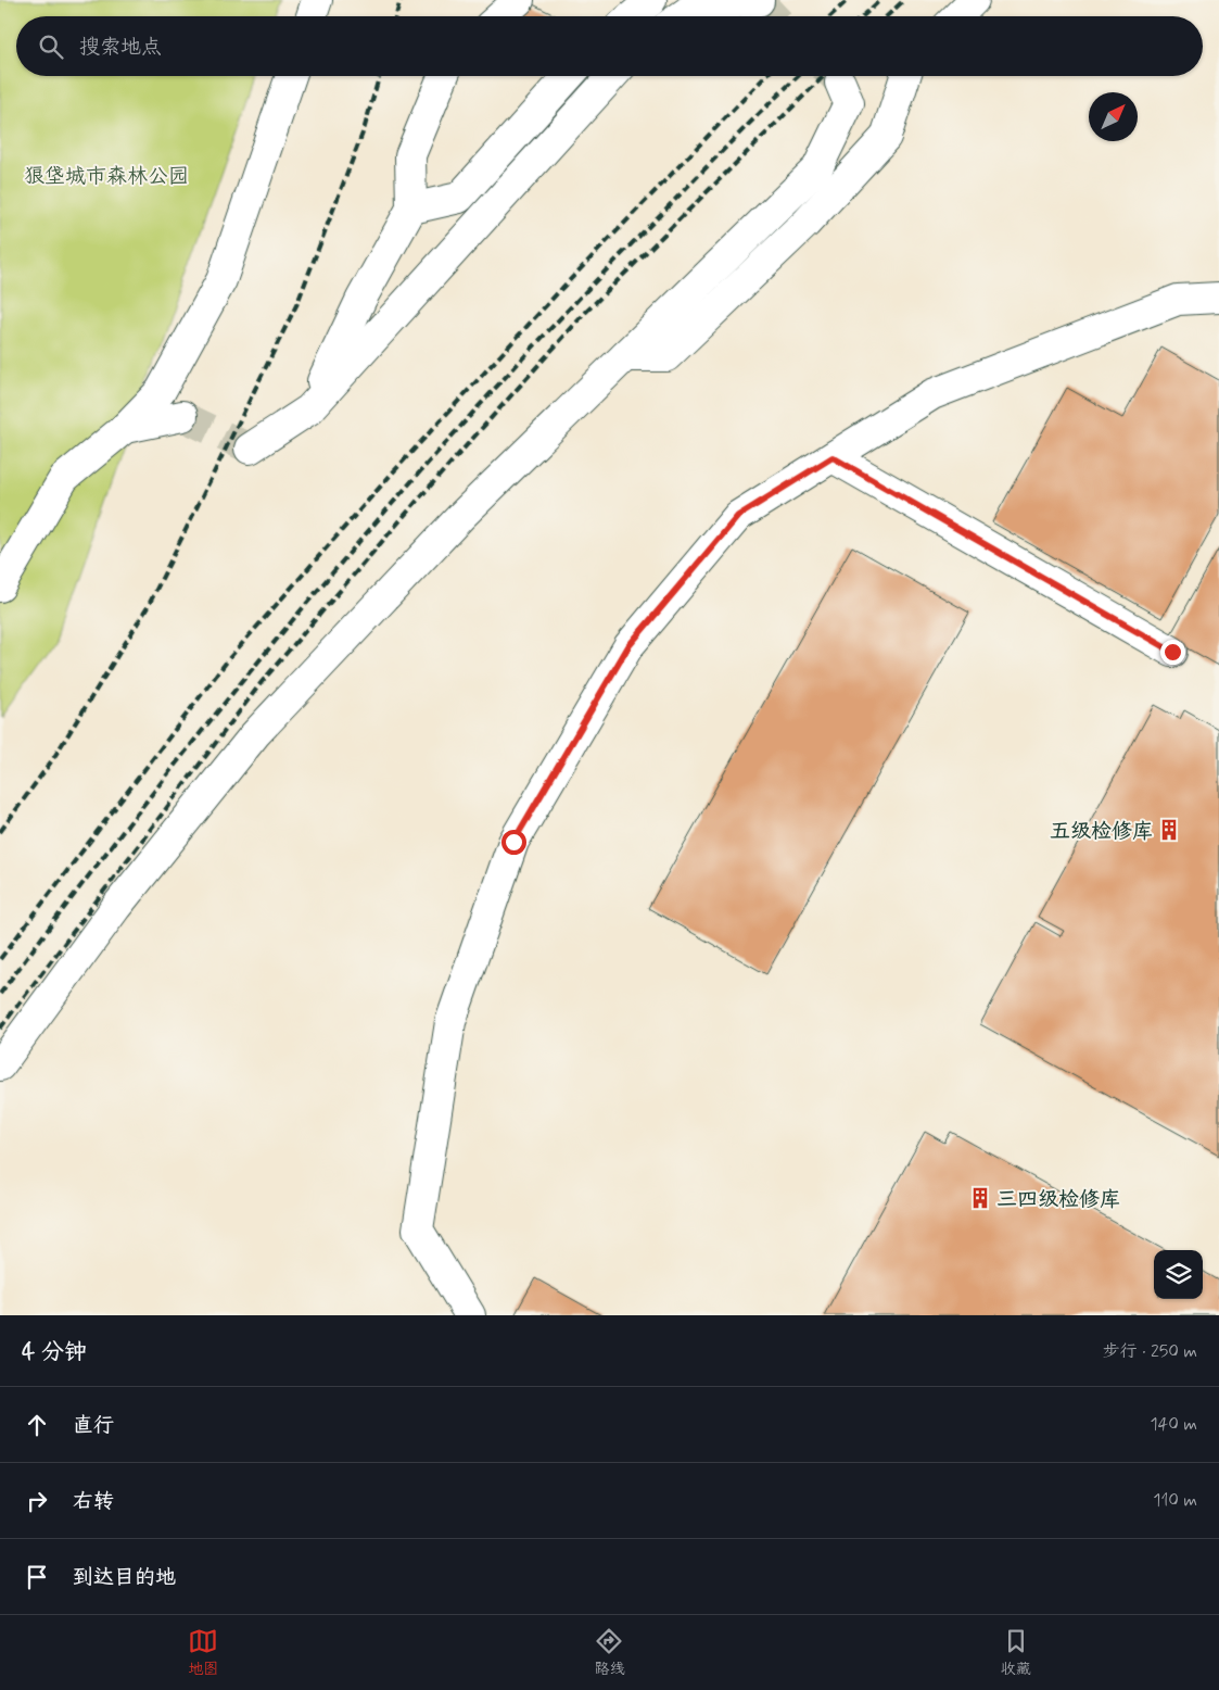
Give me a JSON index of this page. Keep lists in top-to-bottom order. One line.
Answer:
{"parks":["狼垡城市森林公园"],"places":{"building":["五级检修库","三四级检修库"]},"north":"top right","page":{"search":"搜索地点","heading":["4 分钟","步行 · 250 m"],"list":[["直行","140 m"],["右转","110 m"],"到达目的地"],"nav":["地图","路线","收藏"]}}
